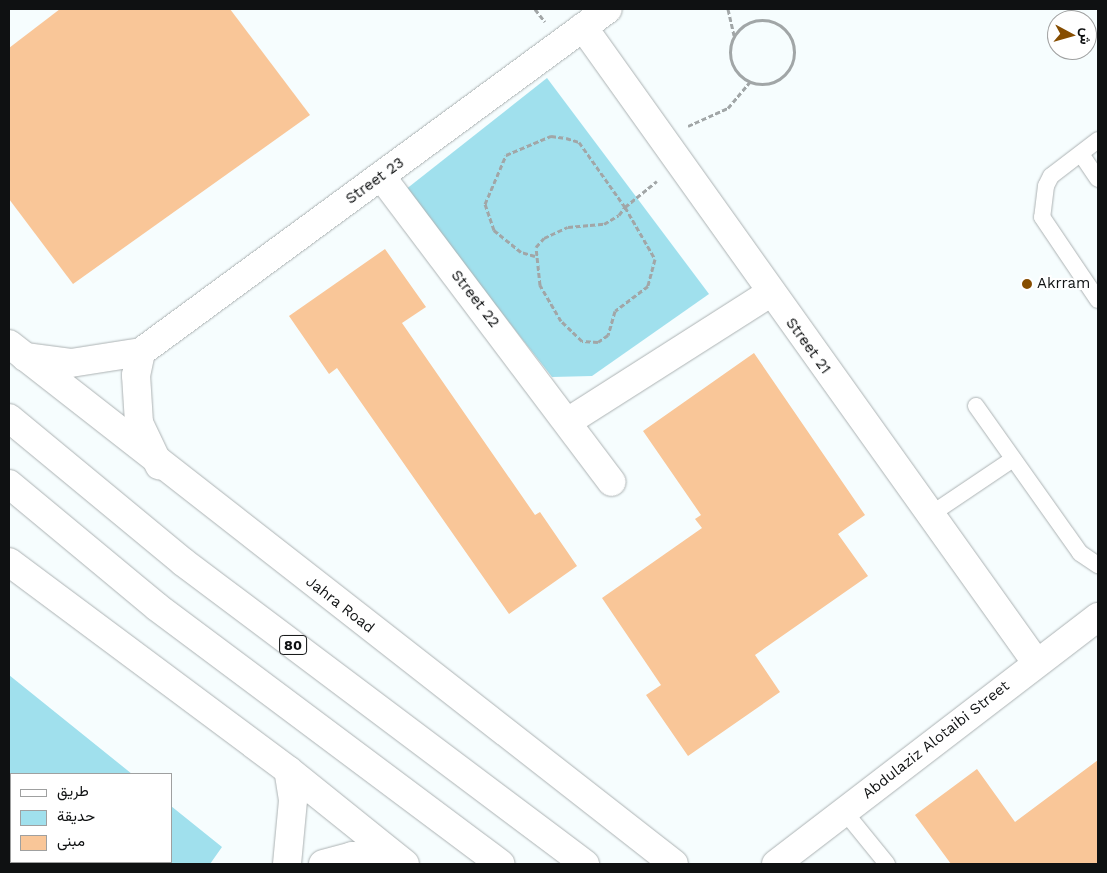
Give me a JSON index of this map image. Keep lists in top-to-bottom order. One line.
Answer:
{"streets":{"main road":["Street 23","Street 22","Street 21","Jahra Road","80","Abdulaziz Alotaibi Street"]},"crossings":[["Street 23","Street 22"],["Street 23","Street 21"],["Street 23","Jahra Road"],["Street 21","Abdulaziz Alotaibi Street"]],"places":["Akrram"],"legend":["طريق","حديقة","مبنى"],"north":"right"}
